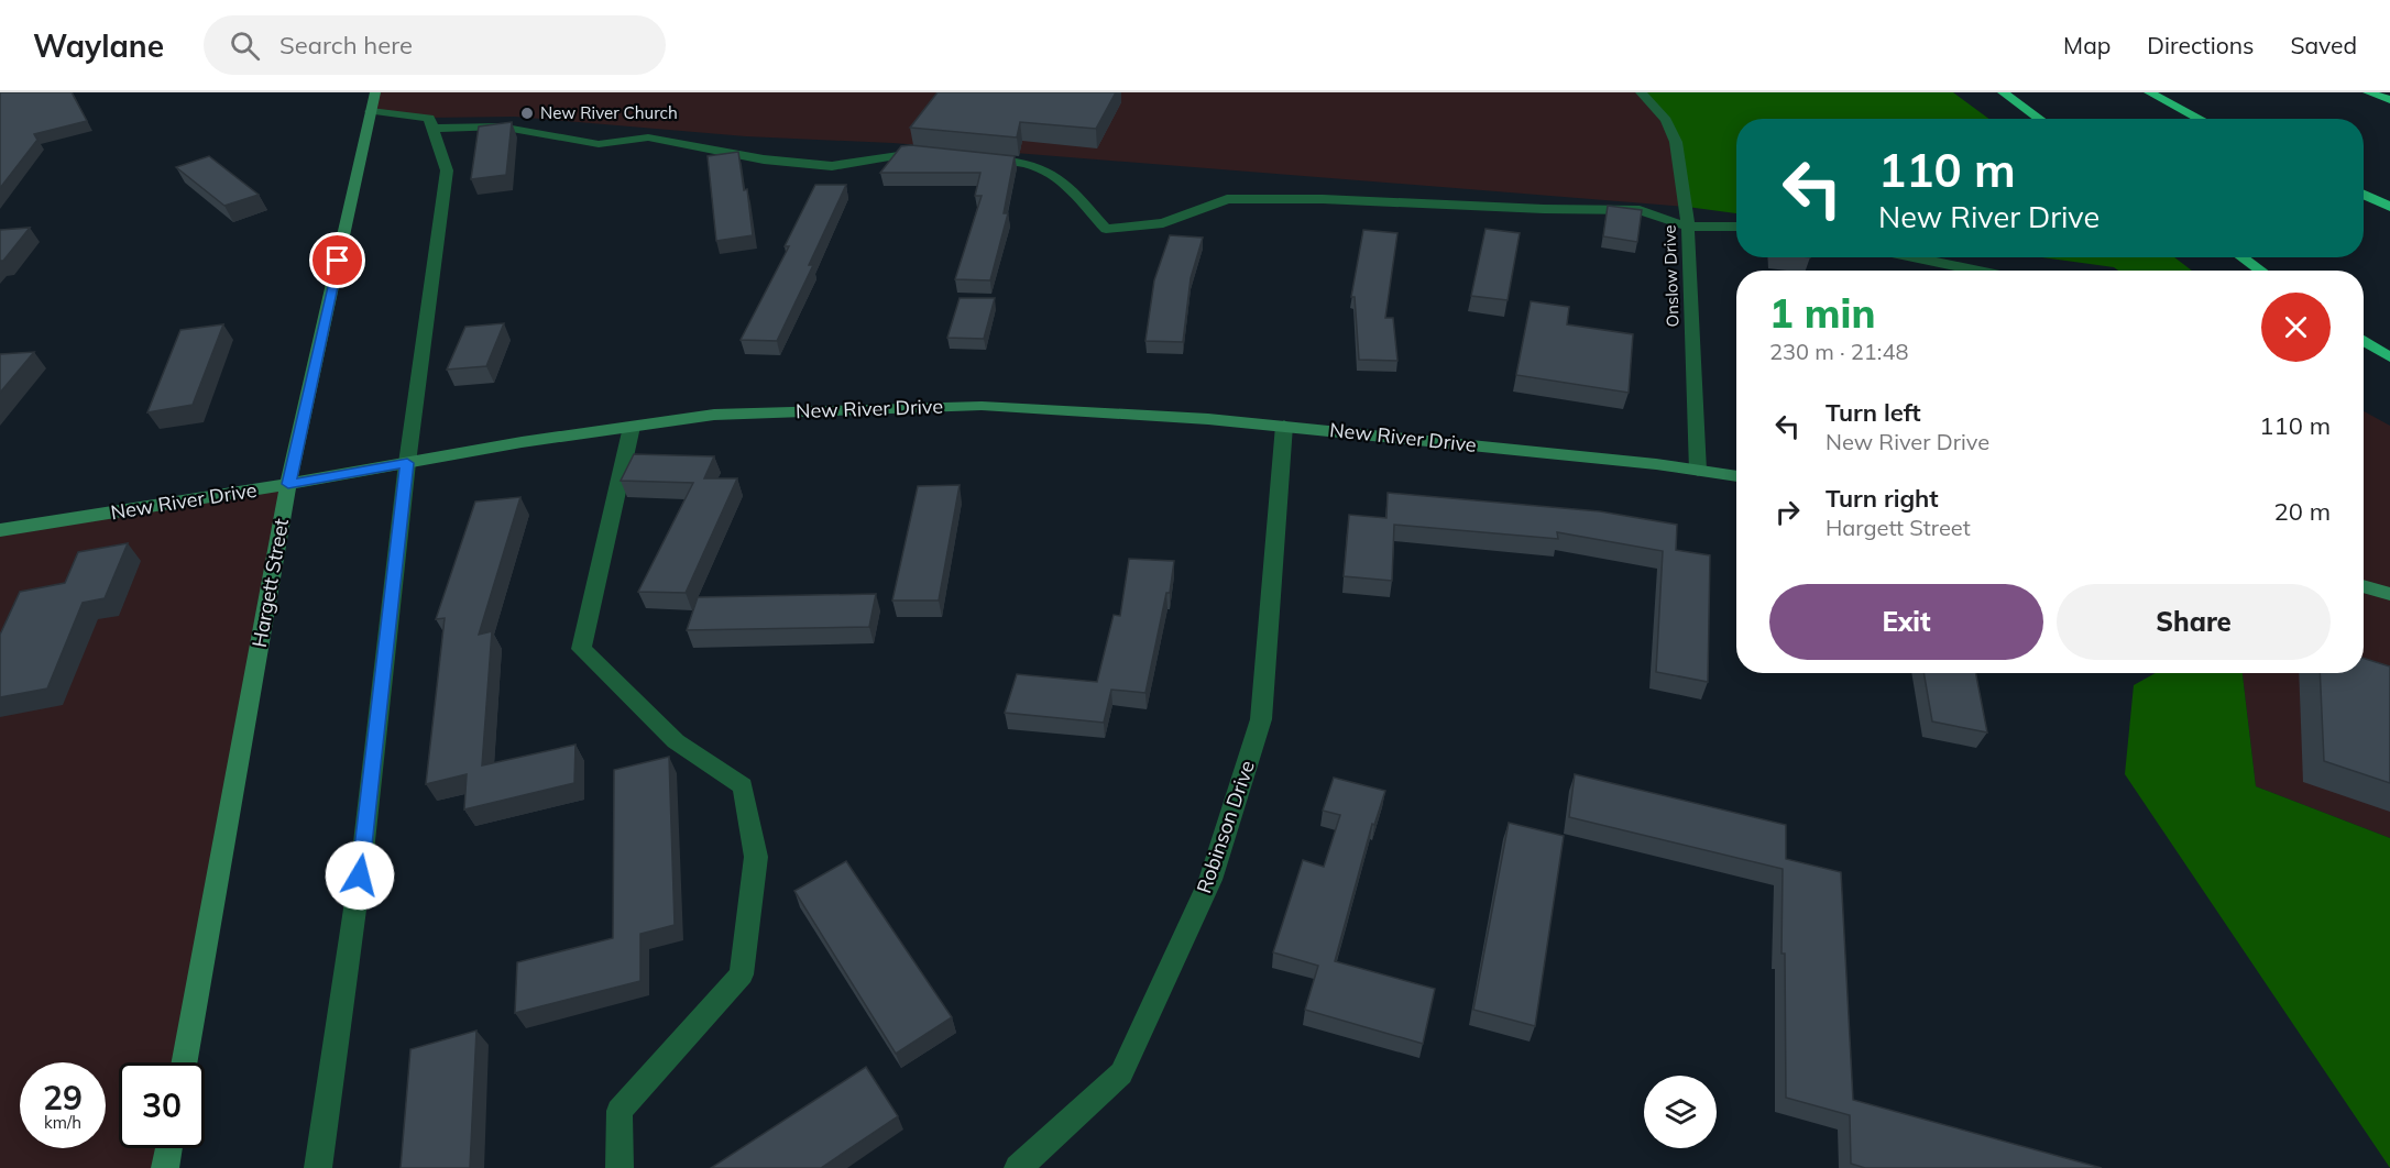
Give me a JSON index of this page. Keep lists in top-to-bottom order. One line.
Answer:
{"streets":{"street":["Onslow Drive","New River Drive","Hargett Street","Robinson Drive"]},"crossings":[["Onslow Drive","New River Drive"],["New River Drive","Hargett Street"],["New River Drive","Robinson Drive"]],"places":["New River Church"],"page":{"header":"Waylane","search":"Search here","nav":["Map","Directions","Saved"],"turn":["110 m","New River Drive"],"heading":["1 min","230 m · 21:48"],"list":[{"name":"Turn left","note":"New River Drive","value":"110 m"},{"name":"Turn right","note":"Hargett Street","value":"20 m"}],"buttons":["Exit","Share"],"speed":"29 km/h","limit":"30"}}
